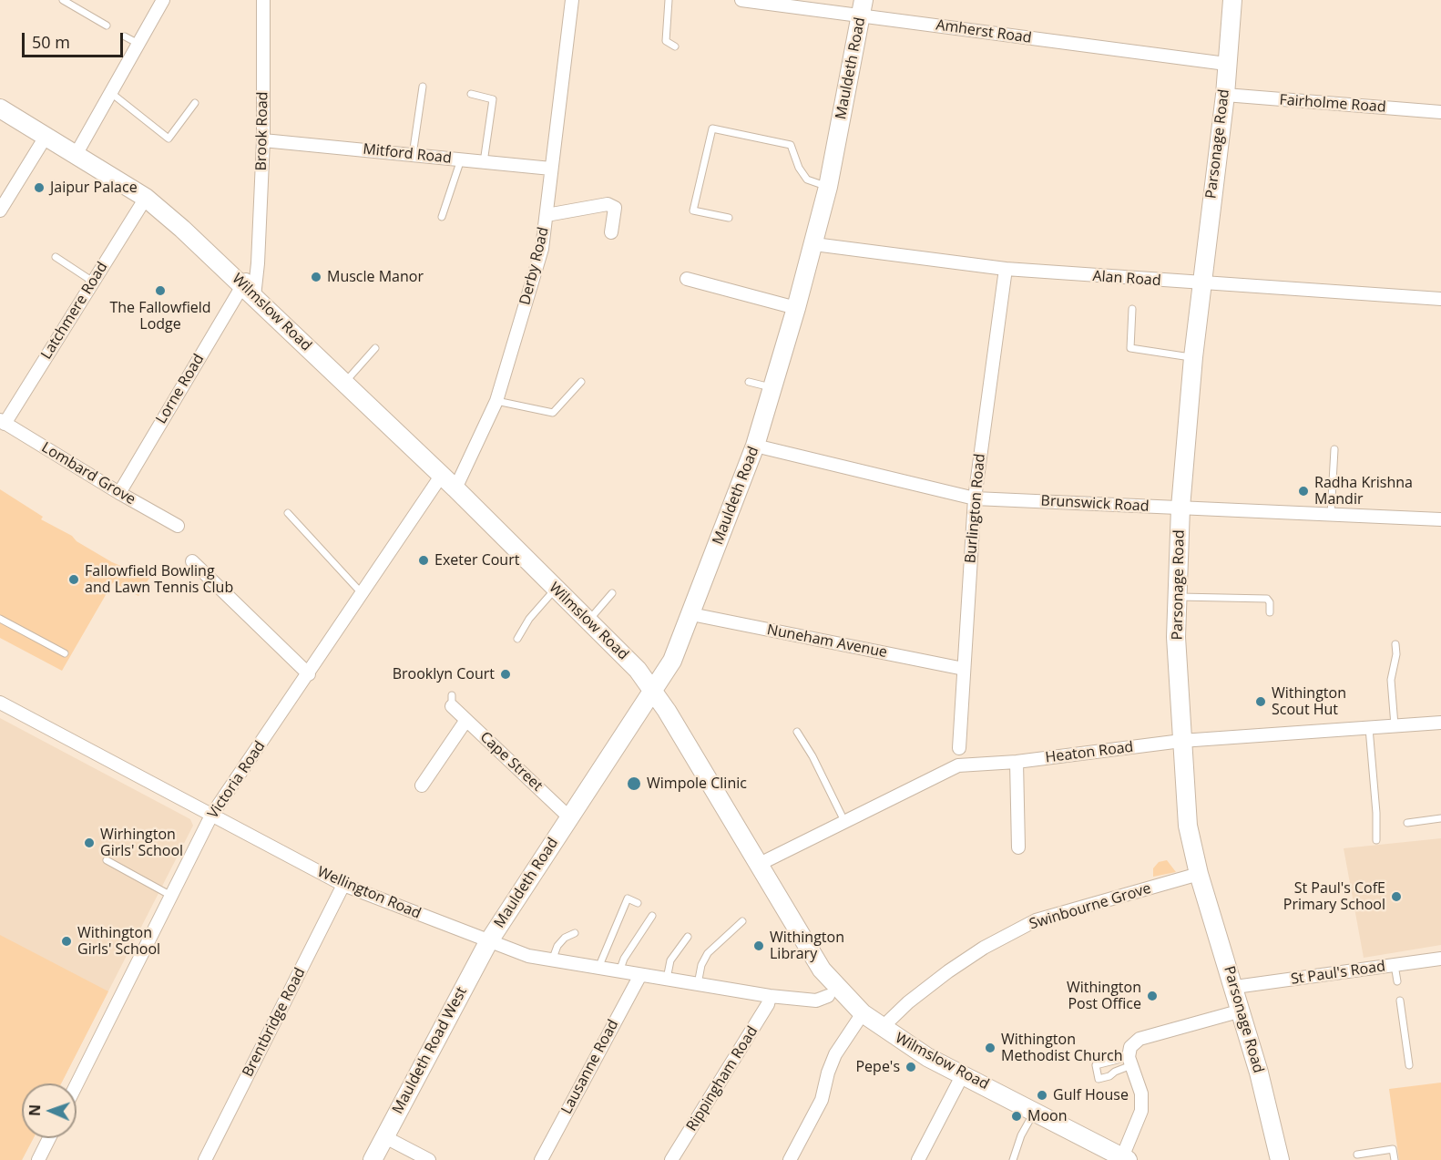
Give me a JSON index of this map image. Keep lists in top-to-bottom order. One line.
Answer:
{"streets":{"street":["Amherst Road","Mauldeth Road","Fairholme Road","Brook Road","Parsonage Road","Mitford Road","Derby Road","Alan Road","Latchmere Road","Wilmslow Road","Lorne Road","Lombard Grove","Brunswick Road","Burlington Road","Nuneham Avenue","Heaton Road","Cape Street","Victoria Road","Wellington Road","Swinbourne Grove","St Paul's Road","Brentbridge Road","Mauldeth Road West","Lausanne Road","Rippingham Road"]},"crossings":[["Amherst Road","Mauldeth Road"],["Amherst Road","Parsonage Road"],["Mauldeth Road","Alan Road"],["Mauldeth Road","Wilmslow Road"],["Mauldeth Road","Brunswick Road"],["Mauldeth Road","Nuneham Avenue"],["Mauldeth Road","Cape Street"],["Mauldeth Road","Wellington Road"],["Mauldeth Road","Mauldeth Road West"],["Fairholme Road","Parsonage Road"],["Brook Road","Mitford Road"],["Brook Road","Wilmslow Road"],["Brook Road","Lorne Road"],["Parsonage Road","Alan Road"],["Parsonage Road","Brunswick Road"],["Parsonage Road","Heaton Road"],["Parsonage Road","Swinbourne Grove"],["Parsonage Road","St Paul's Road"],["Mitford Road","Derby Road"],["Derby Road","Wilmslow Road"],["Alan Road","Burlington Road"],["Latchmere Road","Wilmslow Road"],["Latchmere Road","Lombard Grove"],["Wilmslow Road","Lorne Road"],["Wilmslow Road","Heaton Road"],["Wilmslow Road","Victoria Road"],["Wilmslow Road","Swinbourne Grove"],["Lorne Road","Lombard Grove"],["Brunswick Road","Burlington Road"],["Burlington Road","Nuneham Avenue"],["Victoria Road","Wellington Road"],["Wellington Road","Brentbridge Road"],["Wellington Road","Mauldeth Road West"],["Wellington Road","Lausanne Road"],["Wellington Road","Rippingham Road"]],"places":["Jaipur Palace","Muscle Manor","The Fallowfield Lodge","Radha Krishna Mandir","Exeter Court","Fallowfield Bowling and Lawn Tennis Club","Brooklyn Court","Withington Scout Hut","Wimpole Clinic","Wirhington Girls' School","St Paul's CofE Primary School","Withington Girls' School","Withington Library","Withington Post Office","Withington Methodist Church","Pepe's","Gulf House","Moon"],"scale_bar":"50 m","north":"left"}
